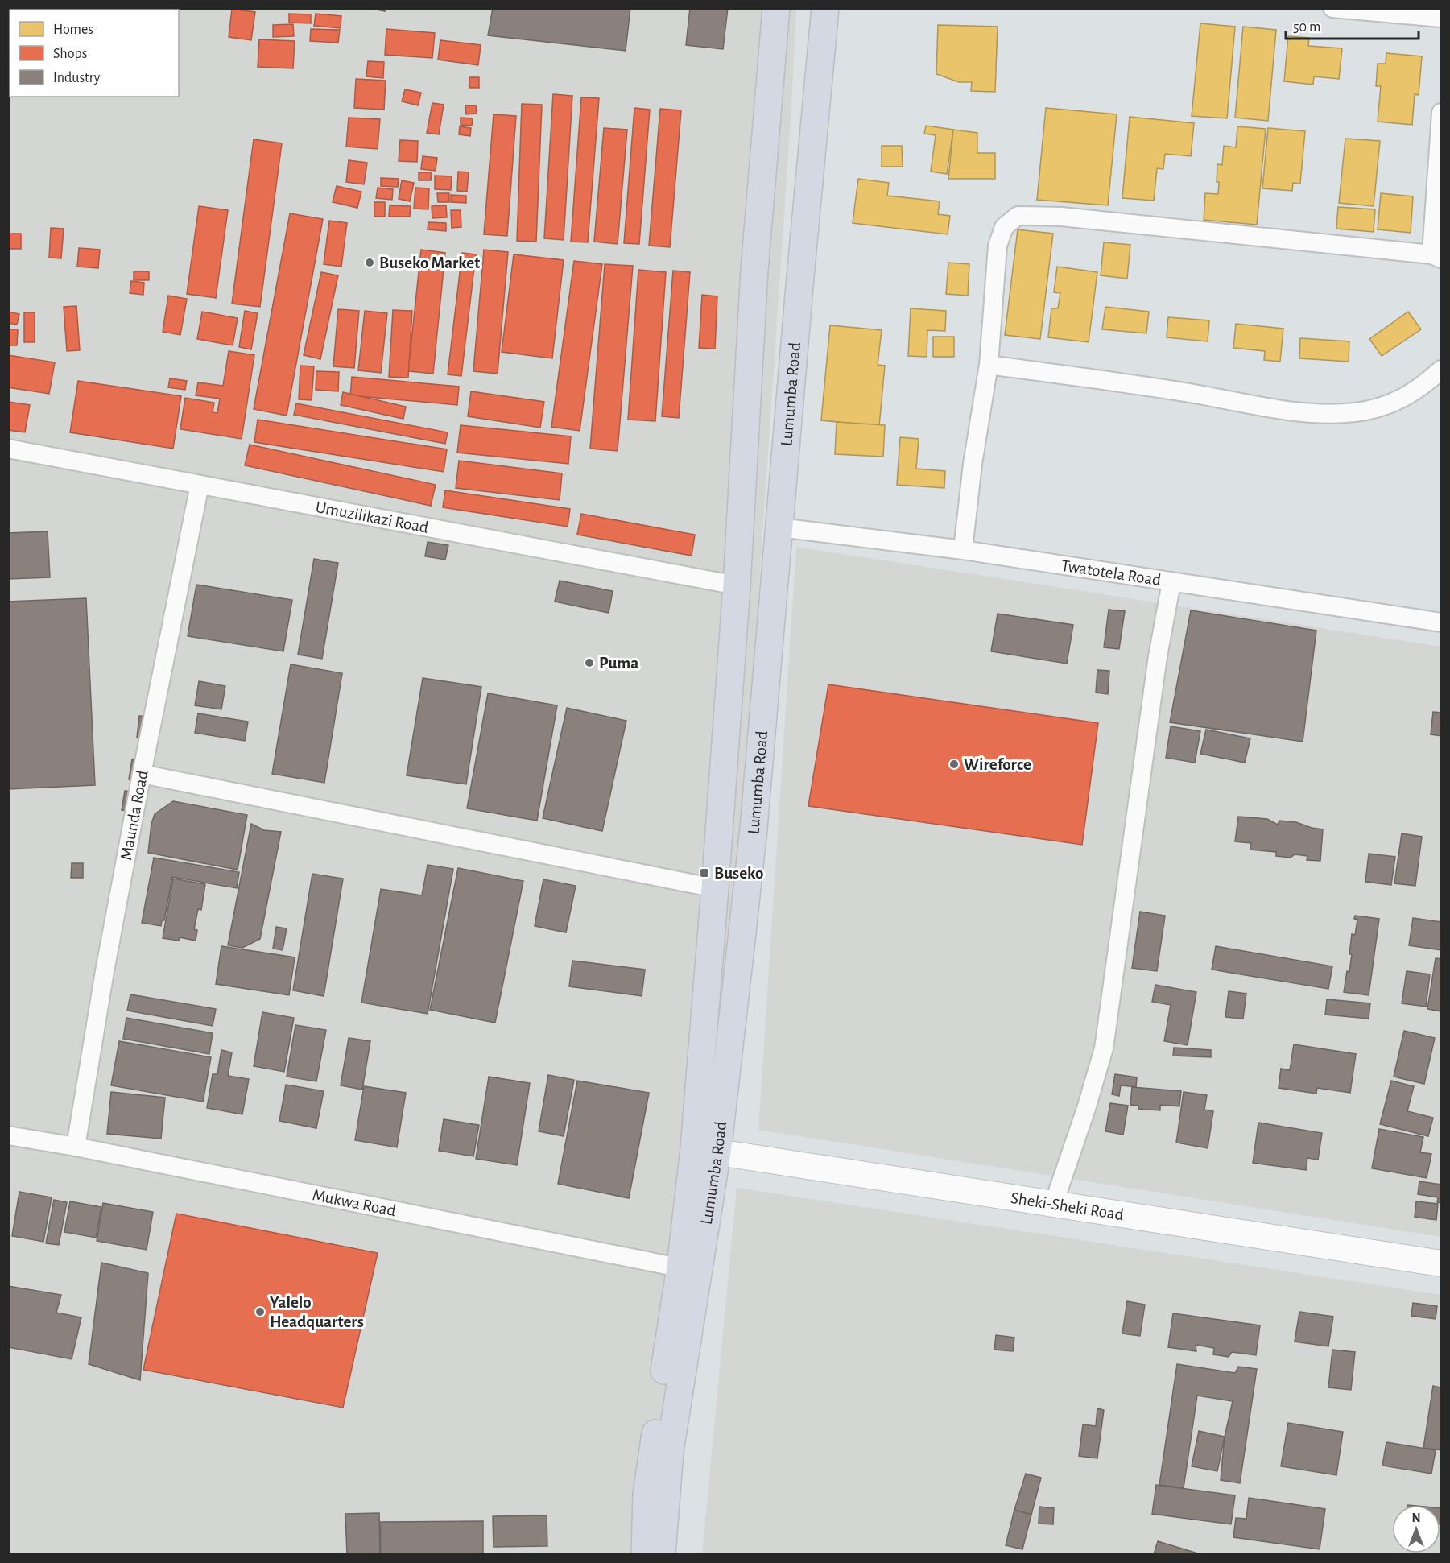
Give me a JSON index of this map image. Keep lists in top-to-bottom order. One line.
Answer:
{"streets":{"main road":["Lumumba Road"],"street":["Umuzilikazi Road","Twatotela Road","Maunda Road","Mukwa Road","Sheki-Sheki Road"]},"crossings":[["Lumumba Road","Umuzilikazi Road"],["Lumumba Road","Twatotela Road"],["Lumumba Road","Mukwa Road"],["Lumumba Road","Sheki-Sheki Road"],["Umuzilikazi Road","Maunda Road"],["Maunda Road","Mukwa Road"]],"places":{"other":["Buseko Market","Puma","Wireforce","Yalelo Headquarters"],"transit":["Buseko"]},"legend":["Homes","Shops","Industry"],"scale_bar":"50 m","north":"top"}
